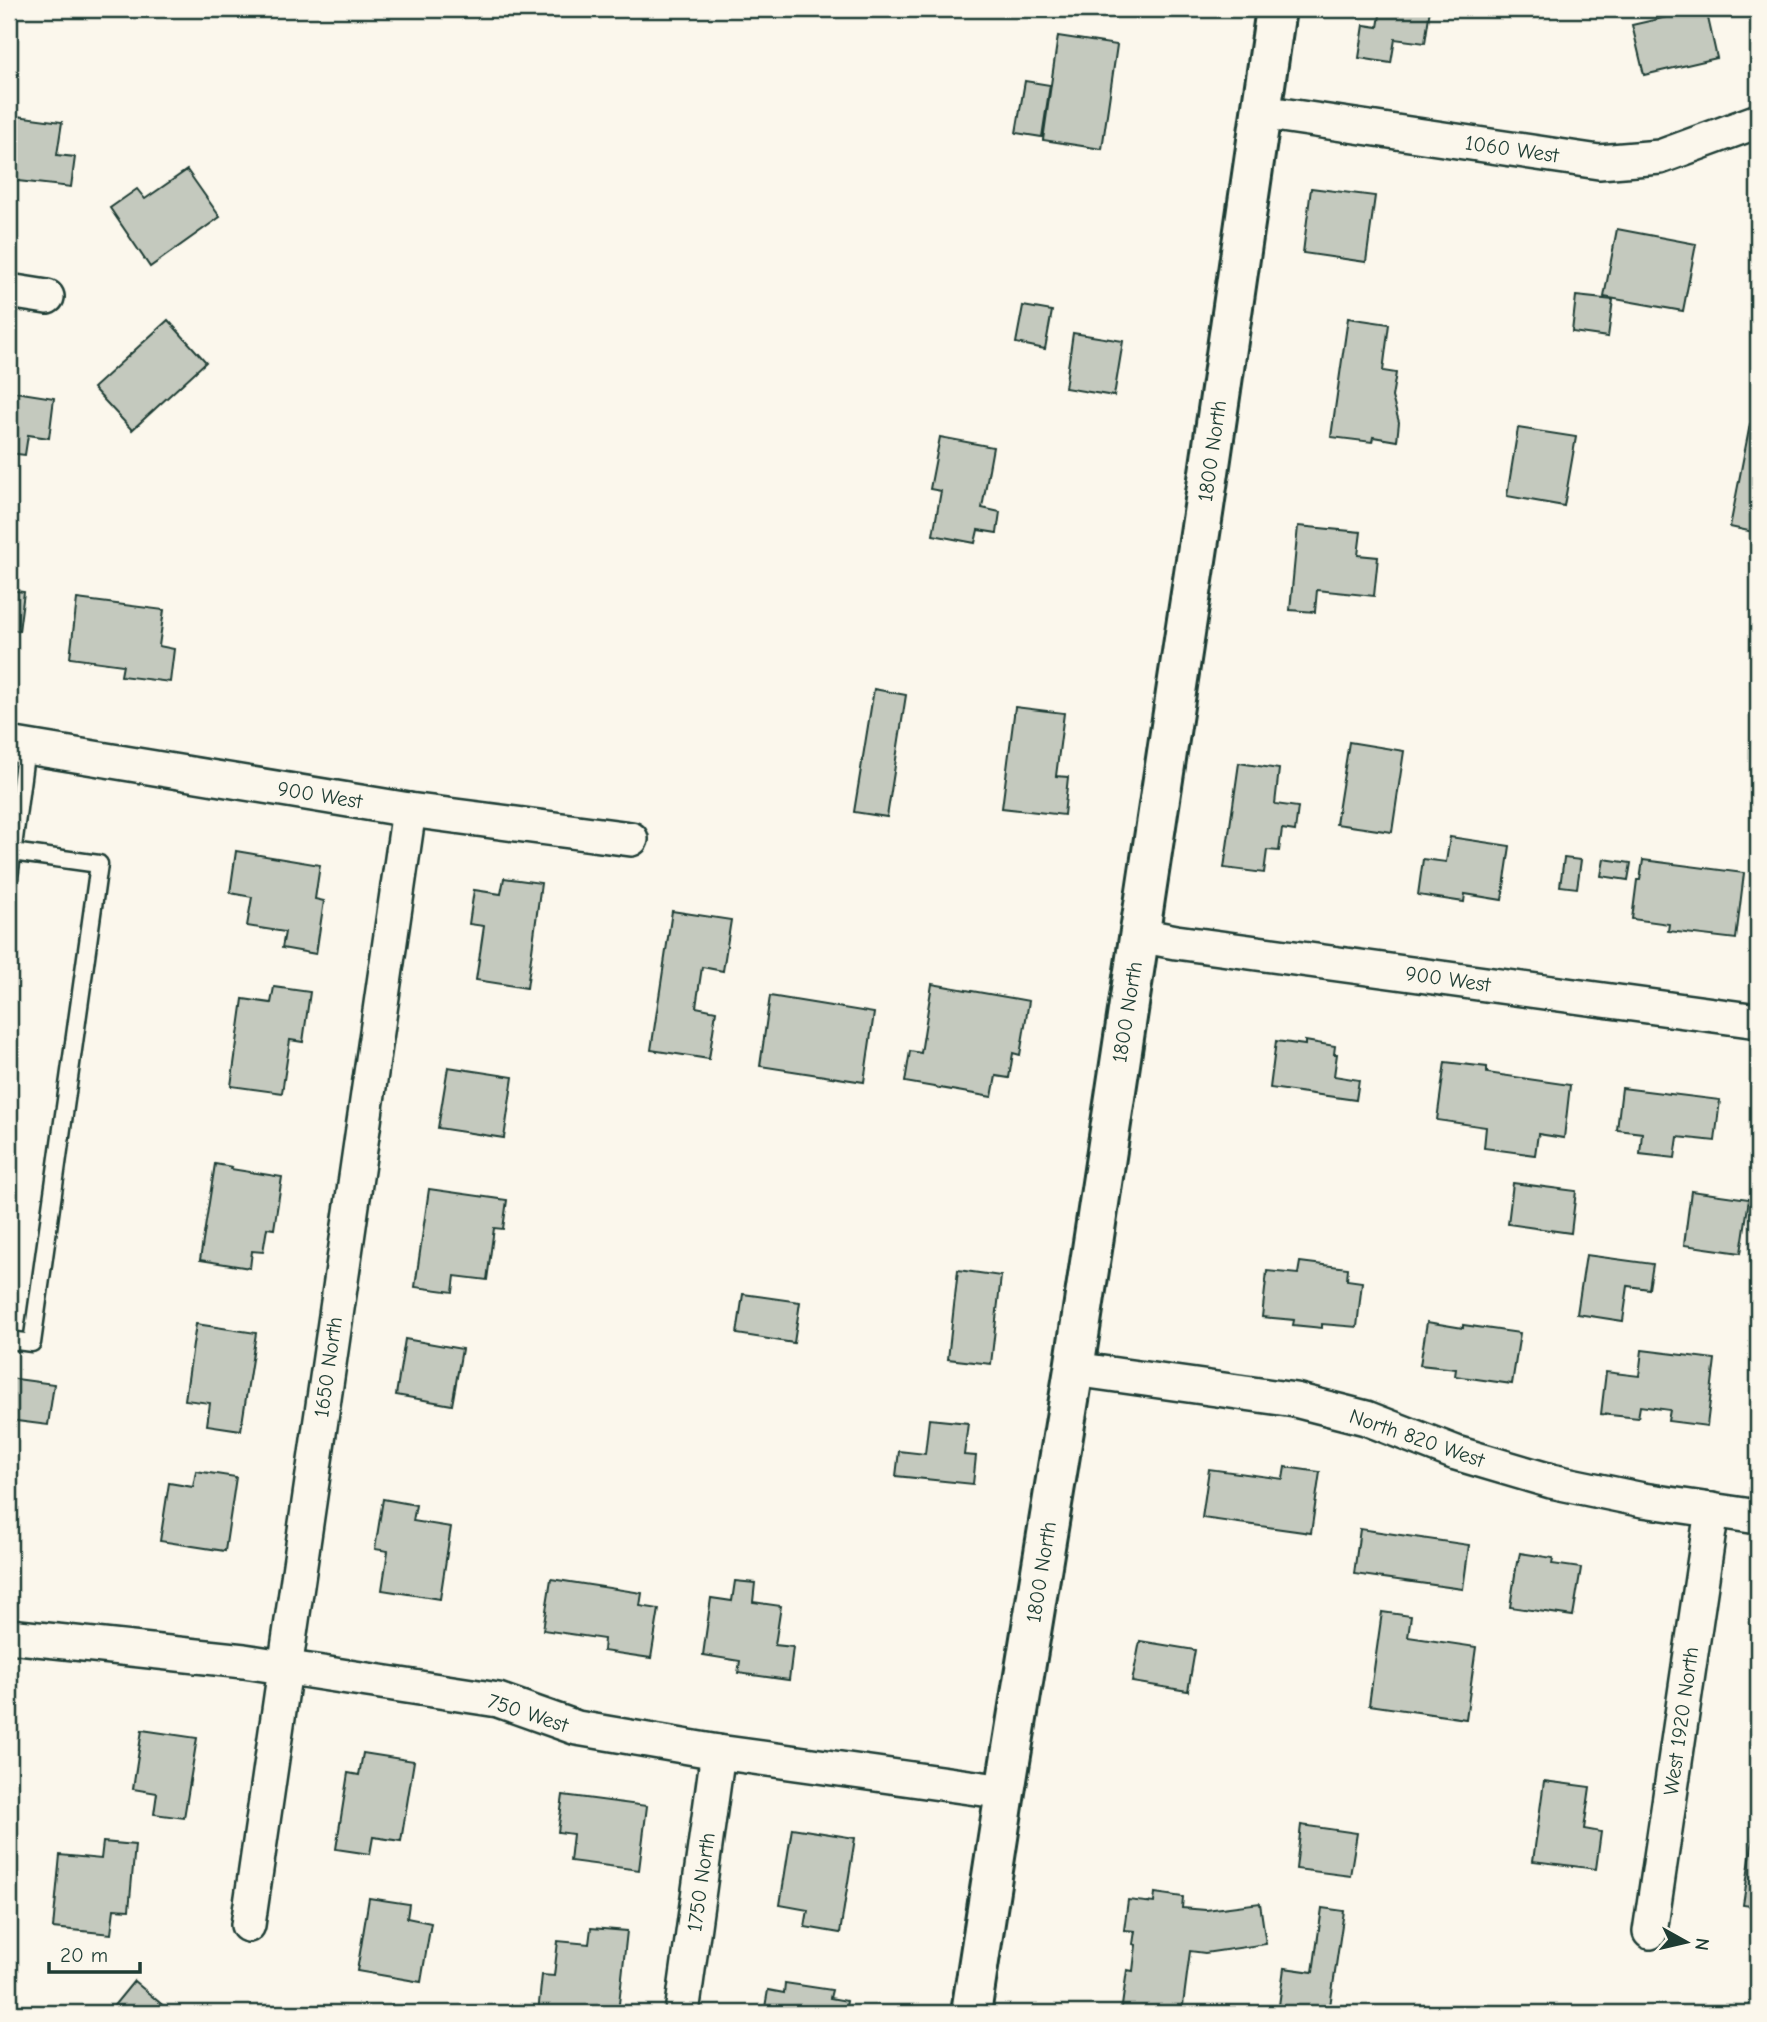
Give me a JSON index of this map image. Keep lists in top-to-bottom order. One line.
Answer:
{"streets":{"street":["1060 West","1800 North","900 West","1650 North","North 820 West","750 West","West 1920 North","1750 North"]},"crossings":[["1060 West","1800 North"],["1800 North","900 West"],["1800 North","North 820 West"],["1800 North","750 West"],["900 West","1650 North"],["1650 North","750 West"],["North 820 West","West 1920 North"],["750 West","1750 North"]],"scale_bar":"20 m","north":"right"}
